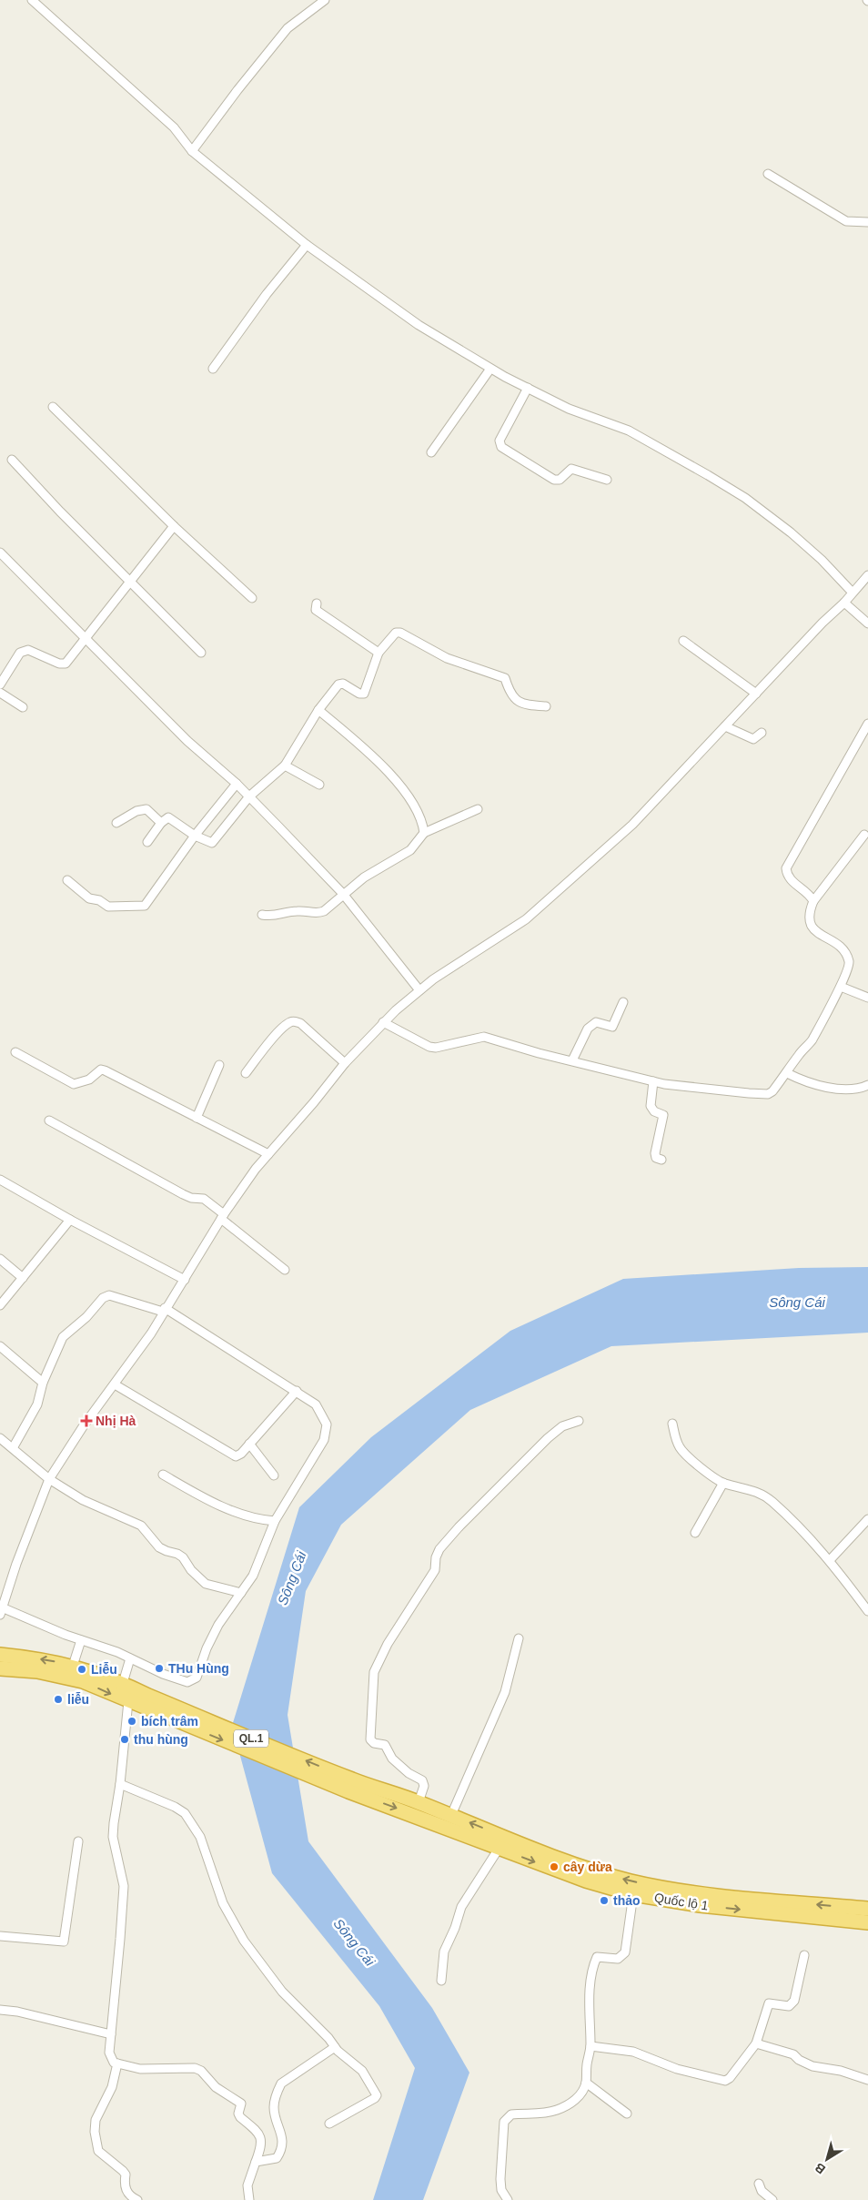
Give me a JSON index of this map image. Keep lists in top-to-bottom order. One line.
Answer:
{"streets":{"highway":["QL.1","Quốc lộ 1"]},"crossings":[["QL.1","Quốc lộ 1"]],"water":["Sông Cái"],"places":{"health":["Nhị Hà"],"other":["THu Hùng","Liễu","liễu","bích trâm","thu hùng","cây dừa","thảo"]},"north":"bottom left"}
